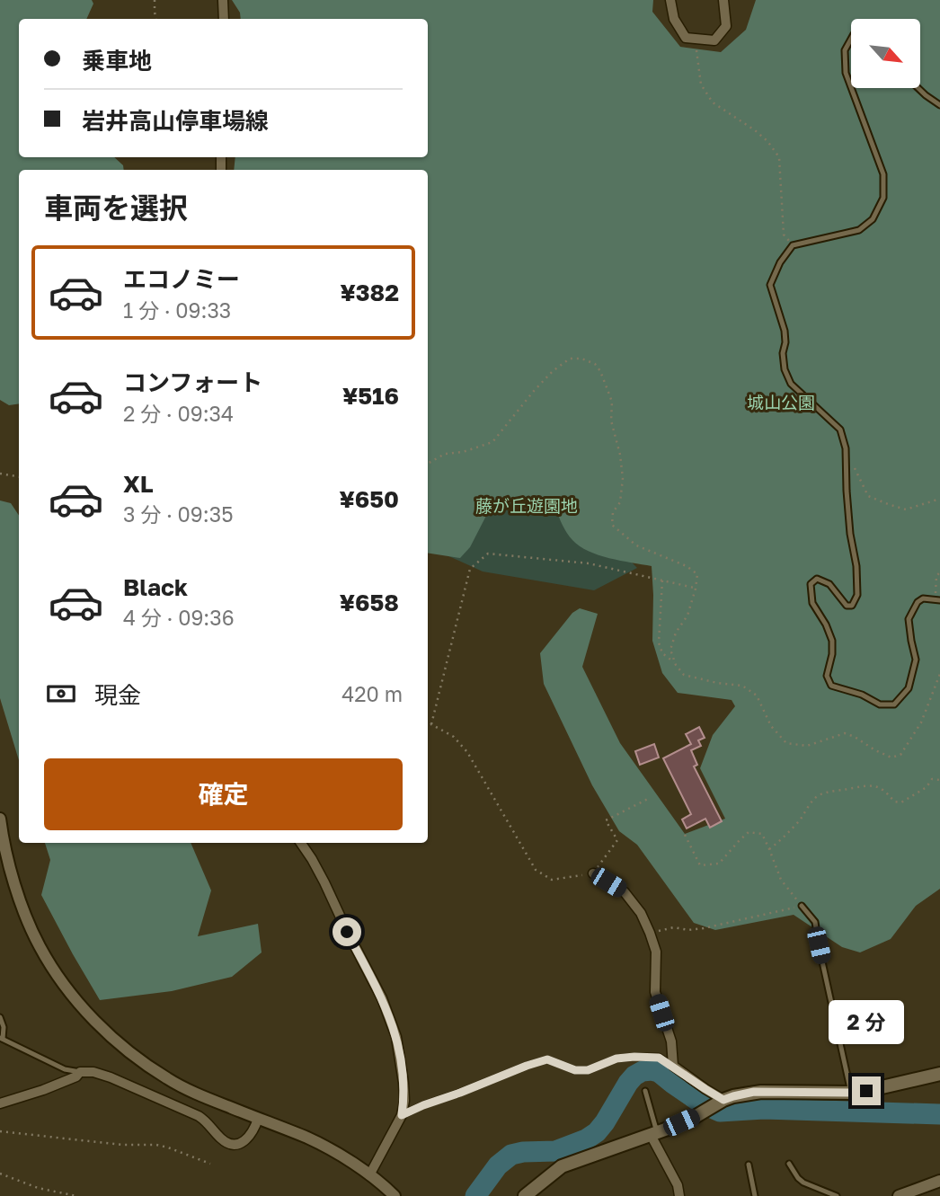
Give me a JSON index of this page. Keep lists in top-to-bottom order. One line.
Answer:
{"parks":["城山公園","藤が丘遊園地"],"north":"bottom right","page":{"banner":["乗車地","岩井高山停車場線"],"heading":"車両を選択","list":[{"name":"エコノミー","note":"1 分 · 09:33","value":"¥382"},{"name":"コンフォート","note":"2 分 · 09:34","value":"¥516"},{"name":"XL","note":"3 分 · 09:35","value":"¥650"},{"name":"Black","note":"4 分 · 09:36","value":"¥658"}],"pay":["現金","420 m"],"buttons":"確定","bubble":"2 分"}}
